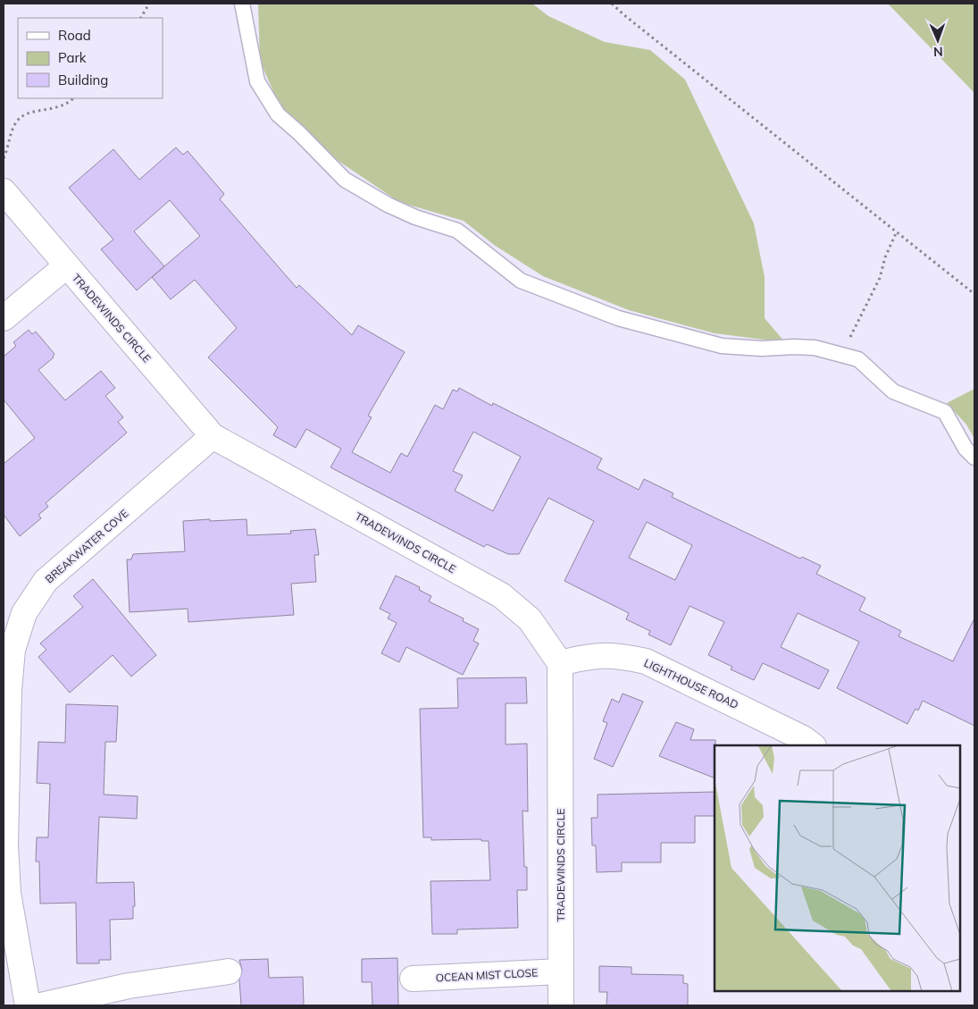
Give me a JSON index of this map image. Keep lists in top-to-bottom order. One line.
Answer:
{"streets":{"street":["TRADEWINDS CIRCLE","BREAKWATER COVE","LIGHTHOUSE ROAD","OCEAN MIST CLOSE"]},"crossings":[["TRADEWINDS CIRCLE","BREAKWATER COVE"],["TRADEWINDS CIRCLE","LIGHTHOUSE ROAD"],["TRADEWINDS CIRCLE","OCEAN MIST CLOSE"]],"legend":["Road","Park","Building"],"north":"bottom"}
